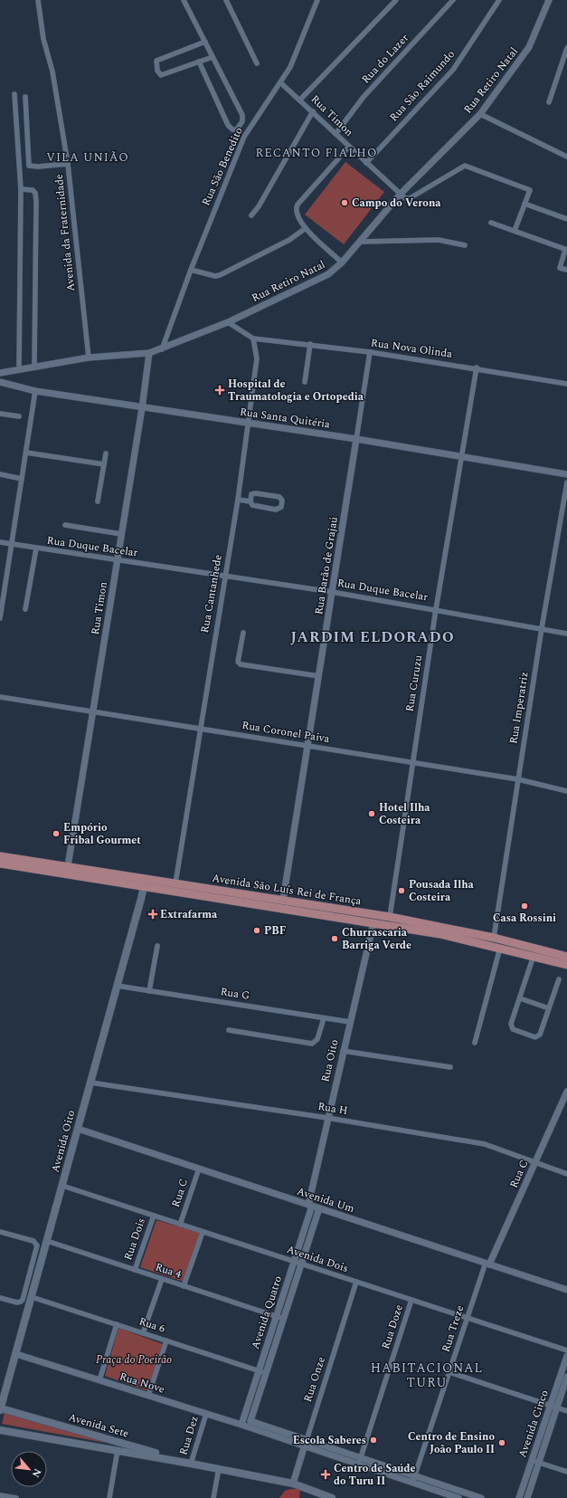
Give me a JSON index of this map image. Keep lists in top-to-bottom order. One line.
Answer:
{"streets":{"main road":["Avenida São Luís Rei de França","Avenida Oito","Avenida Sete"],"street":["Rua do Lazer","Rua Retiro Natal","Rua São Raimundo","Rua Timon","Rua São Benedito","Avenida da Fraternidade","Rua Nova Olinda","Rua Santa Quitéria","Rua Duque Bacelar","Rua Barão de Grajaú","Rua Cantanhede","Rua Curuzu","Rua Imperatriz","Rua Coronel Paiva","Rua G","Rua Oito","Rua H","Rua C","Avenida Um","Rua Dois","Avenida Dois","Rua 4","Avenida Quatro","Rua 6","Rua Doze","Rua Treze","Rua Onze","Rua Nove","Avenida Cinco","Rua Dez"]},"crossings":[["Rua do Lazer","Rua Timon"],["Rua Retiro Natal","Rua Timon"],["Rua Retiro Natal","Rua São Benedito"],["Rua Retiro Natal","Avenida da Fraternidade"],["Rua São Raimundo","Rua Timon"],["Rua Timon","Rua São Benedito"],["Rua Timon","Rua Santa Quitéria"],["Rua Timon","Rua Duque Bacelar"],["Rua Timon","Rua Coronel Paiva"],["Rua Timon","Avenida São Luís Rei de França"],["Rua Nova Olinda","Rua Barão de Grajaú"],["Rua Nova Olinda","Rua Cantanhede"],["Rua Nova Olinda","Rua Curuzu"],["Rua Santa Quitéria","Rua Barão de Grajaú"],["Rua Santa Quitéria","Rua Cantanhede"],["Rua Santa Quitéria","Rua Curuzu"],["Rua Duque Bacelar","Rua Barão de Grajaú"],["Rua Duque Bacelar","Rua Cantanhede"],["Rua Duque Bacelar","Rua Curuzu"],["Rua Duque Bacelar","Rua Imperatriz"],["Rua Barão de Grajaú","Rua Coronel Paiva"],["Rua Barão de Grajaú","Avenida São Luís Rei de França"],["Rua Cantanhede","Rua Coronel Paiva"],["Rua Cantanhede","Avenida São Luís Rei de França"],["Rua Curuzu","Rua Coronel Paiva"],["Rua Curuzu","Avenida São Luís Rei de França"],["Rua Imperatriz","Rua Coronel Paiva"],["Rua Imperatriz","Avenida São Luís Rei de França"],["Avenida São Luís Rei de França","Rua Oito"],["Avenida São Luís Rei de França","Avenida Oito"],["Rua G","Rua Oito"],["Rua G","Avenida Oito"],["Rua Oito","Rua H"],["Rua Oito","Avenida Um"],["Rua Oito","Avenida Quatro"],["Rua H","Avenida Oito"],["Rua H","Rua C"],["Avenida Oito","Avenida Um"],["Avenida Oito","Avenida Dois"],["Avenida Oito","Rua 4"],["Avenida Oito","Rua 6"],["Avenida Oito","Rua Nove"],["Avenida Oito","Avenida Sete"],["Rua C","Avenida Um"],["Rua C","Avenida Dois"],["Rua C","Rua Treze"],["Avenida Um","Avenida Quatro"],["Avenida Um","Rua Treze"],["Rua Dois","Avenida Dois"],["Rua Dois","Rua 4"],["Avenida Dois","Avenida Quatro"],["Avenida Dois","Rua Doze"],["Avenida Dois","Rua Treze"],["Avenida Dois","Rua Onze"],["Rua 4","Avenida Quatro"],["Avenida Quatro","Rua 6"],["Avenida Quatro","Rua Nove"],["Rua Onze","Avenida Sete"],["Rua Nove","Rua Dez"],["Avenida Sete","Rua Dez"]],"districts":["RECANTO FIALHO","VILA UNIÃO","JARDIM ELDORADO","HABITACIONAL TURU"],"parks":["Praça do Poeirão"],"places":{"other":["Campo do Verona","Hotel Ilha Costeira","Empório Fribal Gourmet","Pousada Ilha Costeira","Casa Rossini","PBF","Churrascaria Barriga Verde","Escola Saberes","Centro de Ensino João Paulo II"],"health":["Hospital de Traumatologia e Ortopedia","Extrafarma","Centro de Saúde do Turu II"]},"north":"bottom right"}
